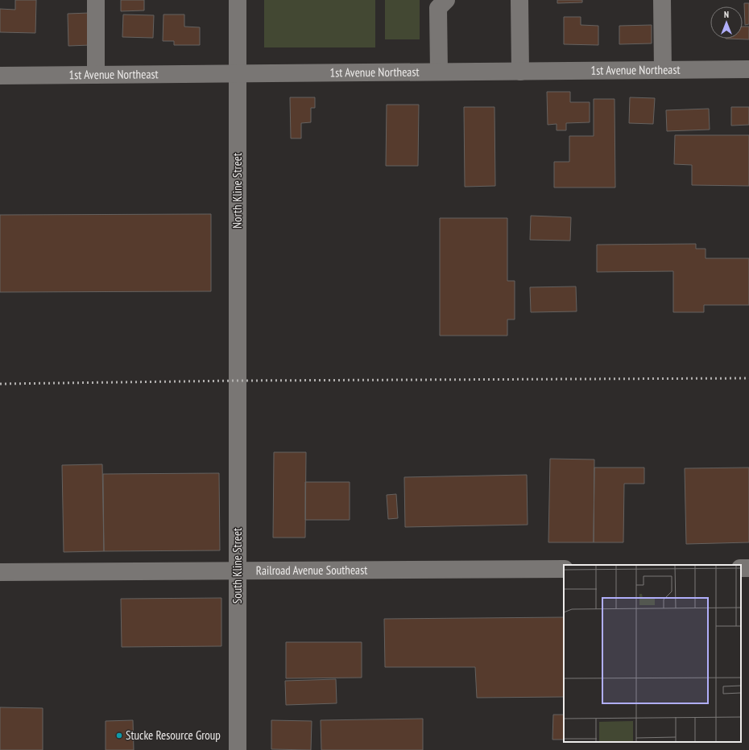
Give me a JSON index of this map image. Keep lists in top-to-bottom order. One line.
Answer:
{"streets":{"street":["1st Avenue Northeast","North Kline Street","South Kline Street","Railroad Avenue Southeast"]},"crossings":[["1st Avenue Northeast","North Kline Street"],["North Kline Street","South Kline Street"],["South Kline Street","Railroad Avenue Southeast"]],"places":["Stucke Resource Group"],"north":"top"}
